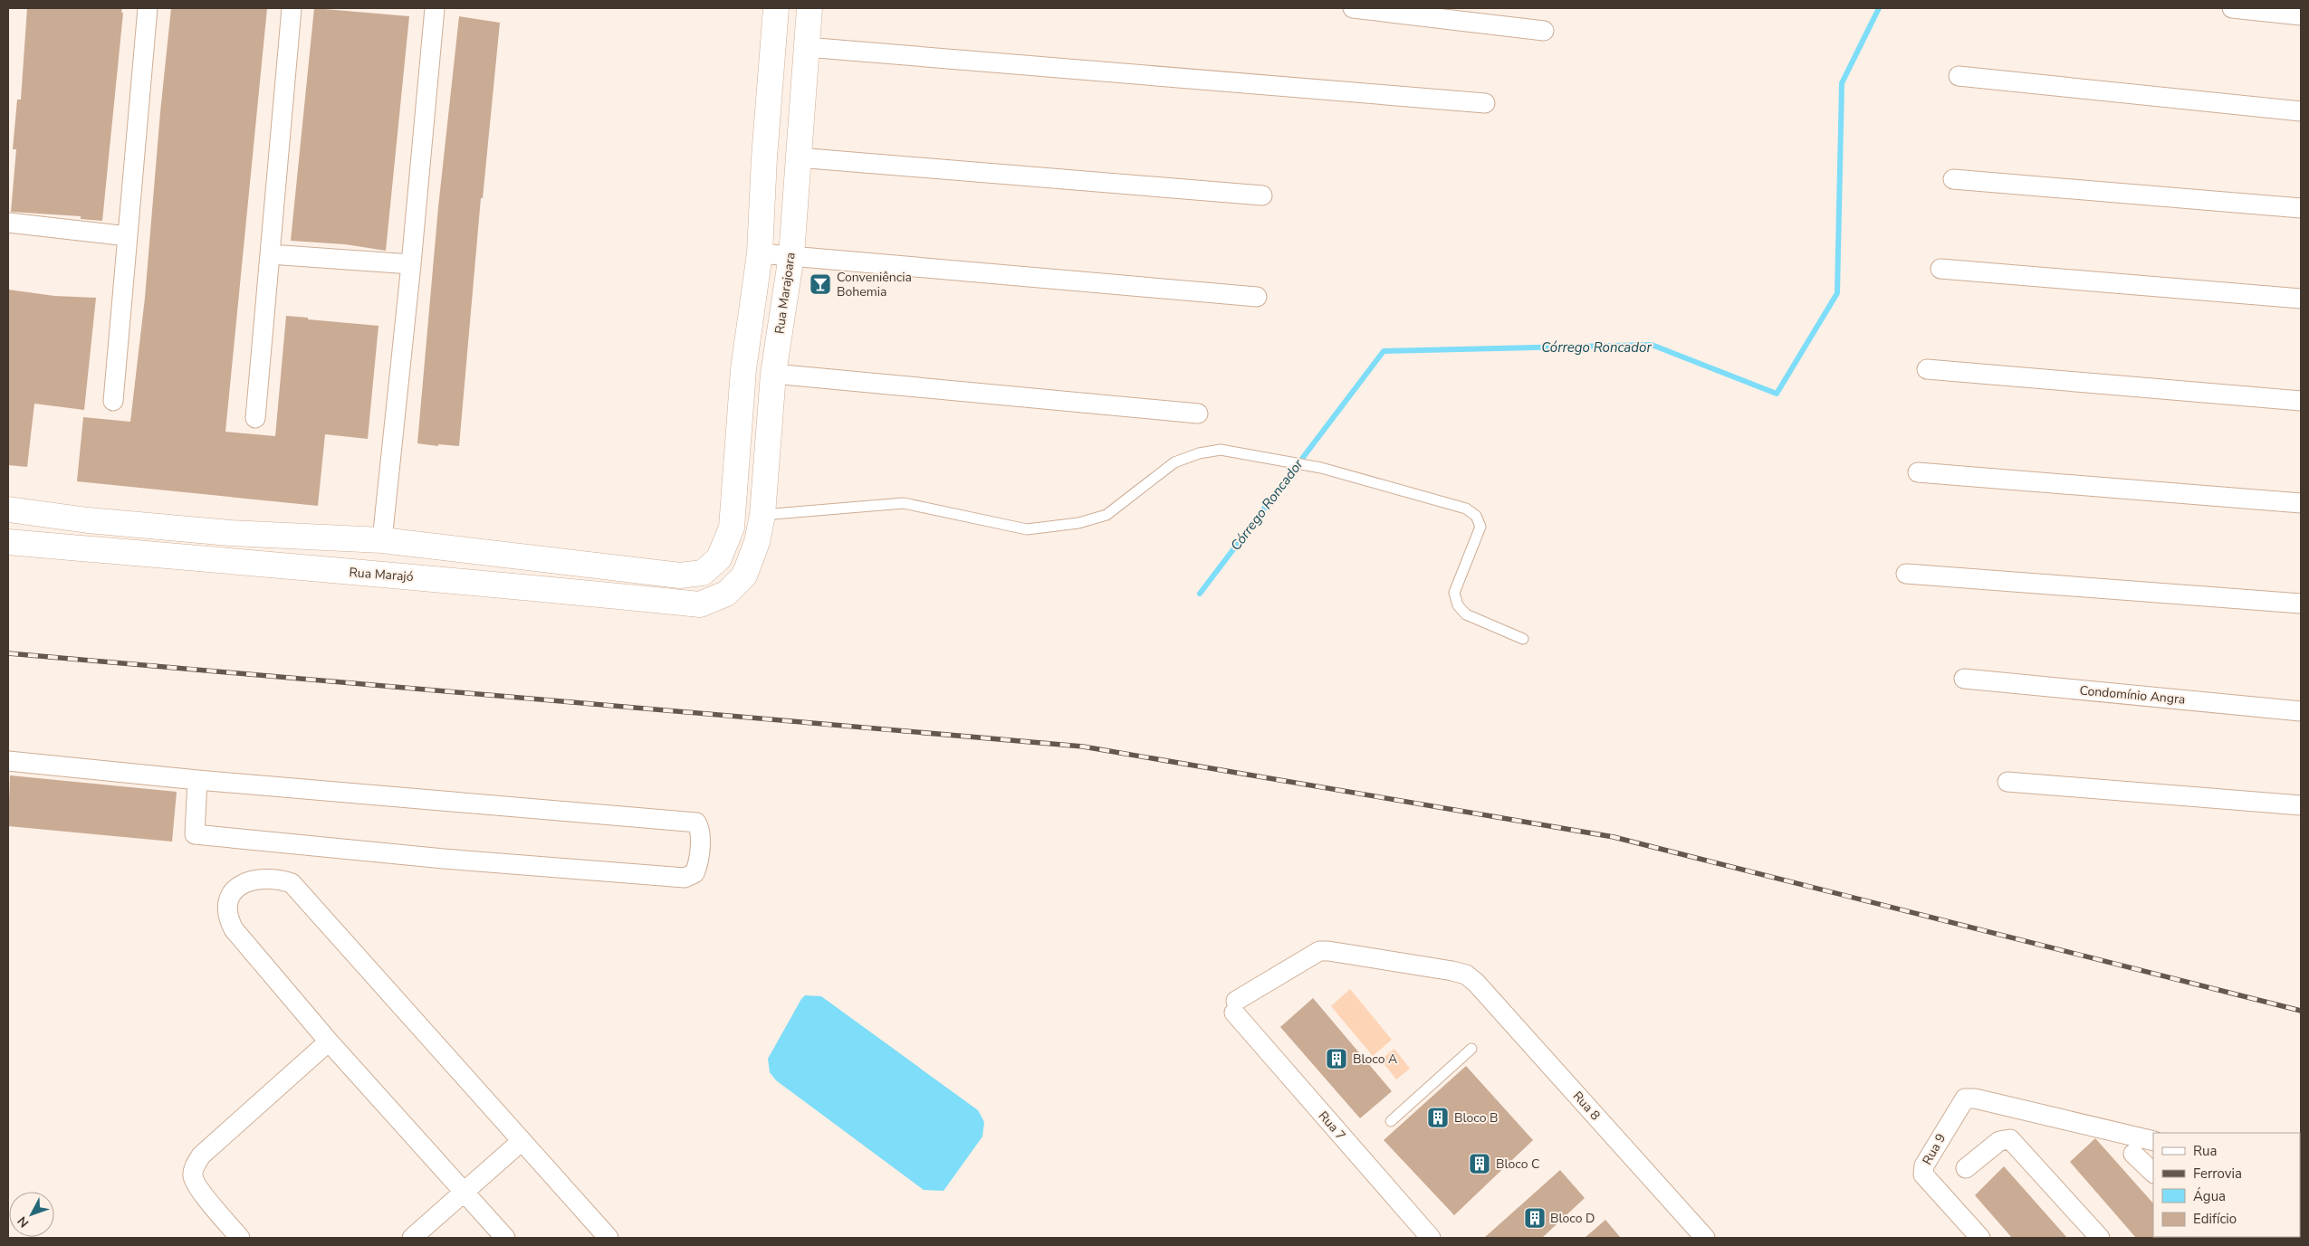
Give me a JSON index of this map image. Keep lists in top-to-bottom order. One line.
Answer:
{"streets":{"street":["Rua Marajoara","Rua Marajó","Condomínio Angra","Rua 8","Rua 7","Rua 9"]},"crossings":[["Rua Marajoara","Rua Marajó"],["Rua 8","Rua 7"]],"water":["Córrego Roncador"],"places":{"bar":["Conveniência Bohemia"],"building":["Bloco A","Bloco B","Bloco C","Bloco D"]},"legend":["Rua","Ferrovia","Água","Edifício"],"north":"bottom left"}
